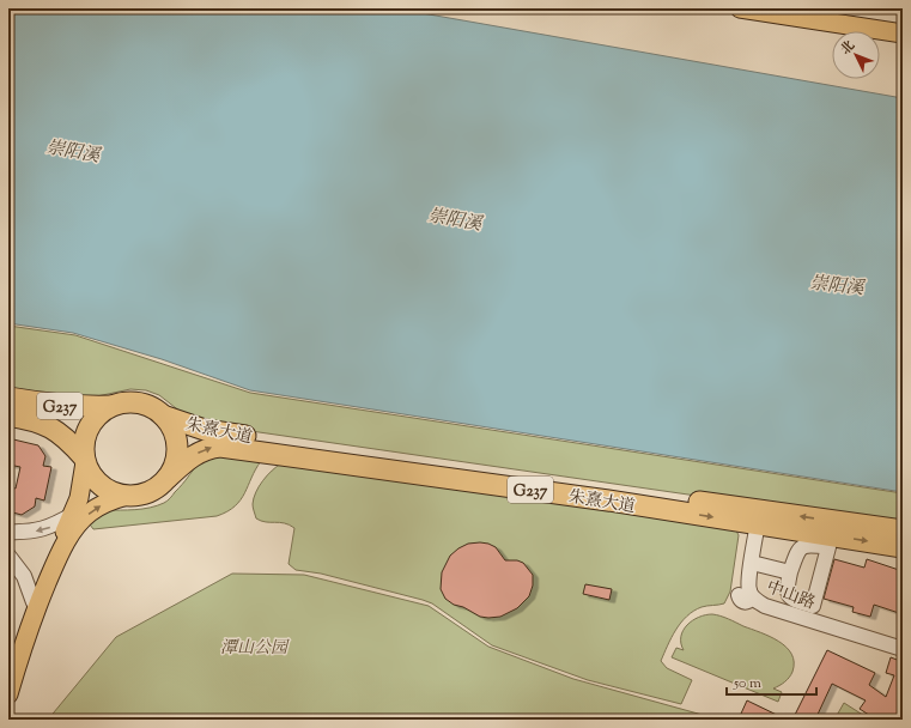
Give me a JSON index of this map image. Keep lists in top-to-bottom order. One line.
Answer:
{"streets":{"highway":["G237","朱熹大道"],"street":["中山路"]},"crossings":[["G237","朱熹大道"],["朱熹大道","中山路"]],"water":["崇阳溪"],"parks":["潭山公园"],"scale_bar":"50 m","north":"top left"}
